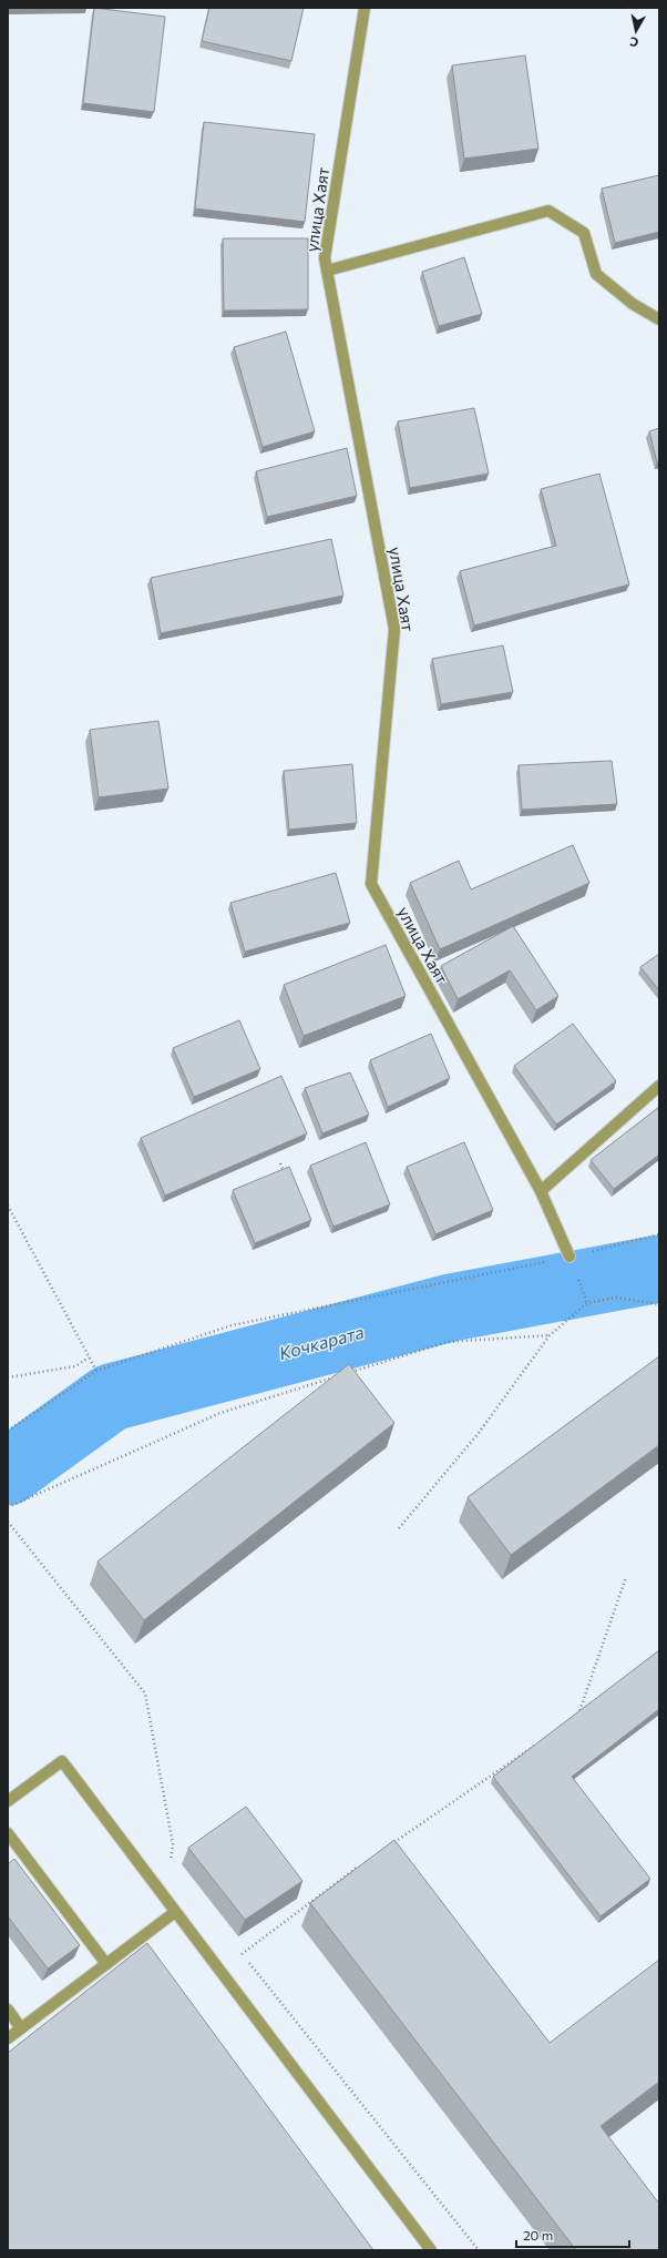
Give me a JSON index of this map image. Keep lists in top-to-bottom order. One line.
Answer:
{"streets":{"street":["улица Хаят"]},"water":["Кочкарата"],"scale_bar":"20 m","north":"bottom"}
